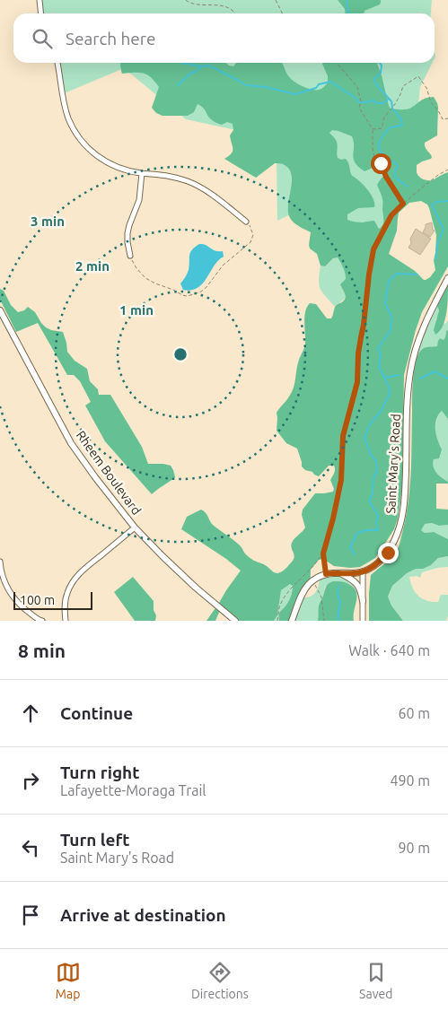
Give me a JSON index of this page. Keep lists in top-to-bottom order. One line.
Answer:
{"streets":{"street":["Saint Mary's Road","Rheem Boulevard"]},"scale_bar":"100 m","page":{"search":"Search here","scale":"100 m","heading":["8 min","Walk · 640 m"],"list":[["Continue","60 m"],["Turn right","Lafayette-Moraga Trail","490 m"],["Turn left","Saint Mary's Road","90 m"],"Arrive at destination"],"nav":["Map","Directions","Saved"]},"rings":["3 min","2 min","1 min"]}
